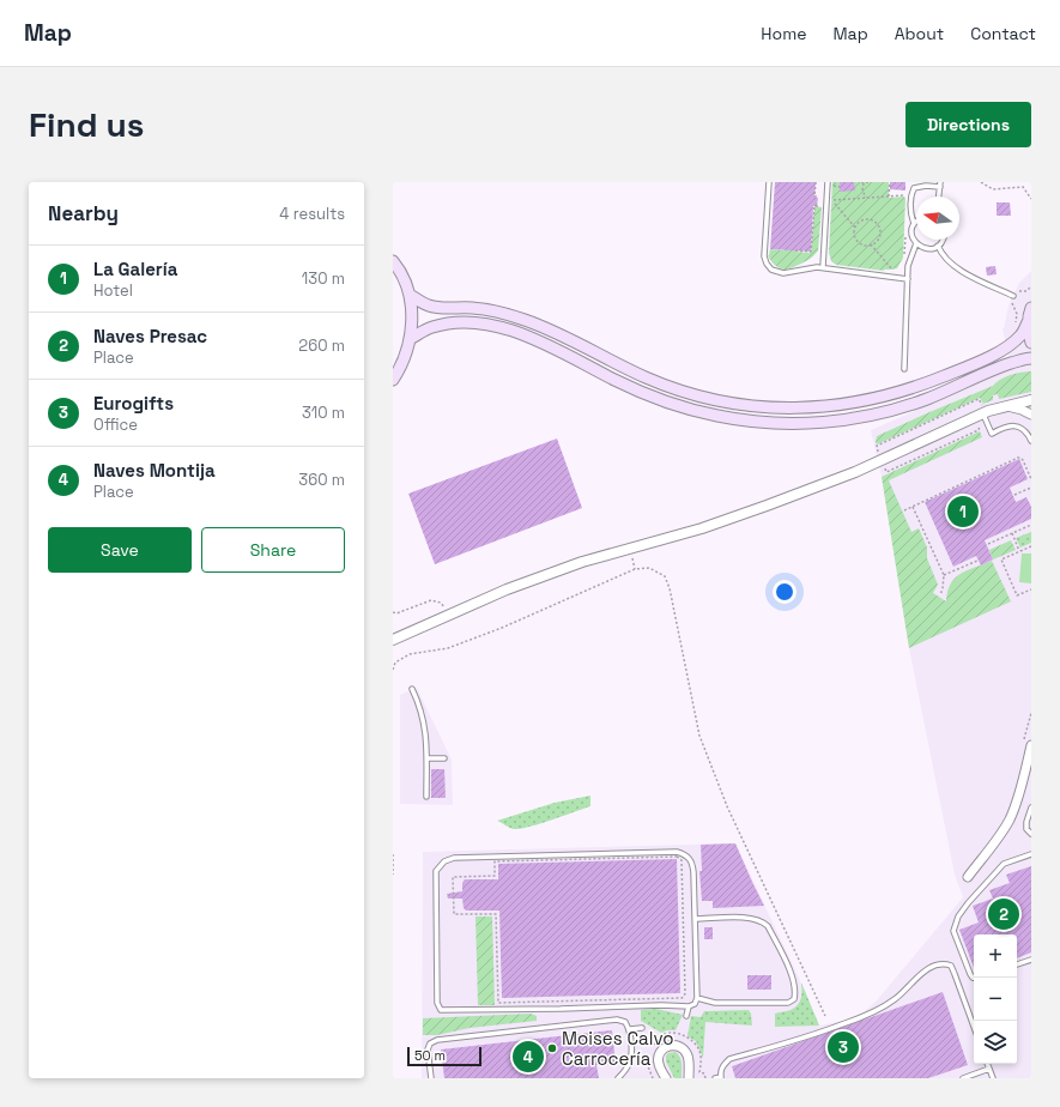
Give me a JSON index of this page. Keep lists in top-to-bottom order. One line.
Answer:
{"places":["Moises Calvo Carrocería"],"scale_bar":"50 m","north":"left","page":{"header":"Map","nav":["Home","Map","About","Contact"],"buttons":["Directions",["Save","Share"]],"title":"Find us","heading":["Nearby","4 results"],"list":[{"mark":"1","name":"La Galería","note":"Hotel","value":"130 m"},{"mark":"2","name":"Naves Presac","note":"Place","value":"260 m"},{"mark":"3","name":"Eurogifts","note":"Office","value":"310 m"},{"mark":"4","name":"Naves Montija","note":"Place","value":"360 m"}],"pins":["1","2","3","4"],"map_buttons":["+","−"],"scale":"50 m"}}
